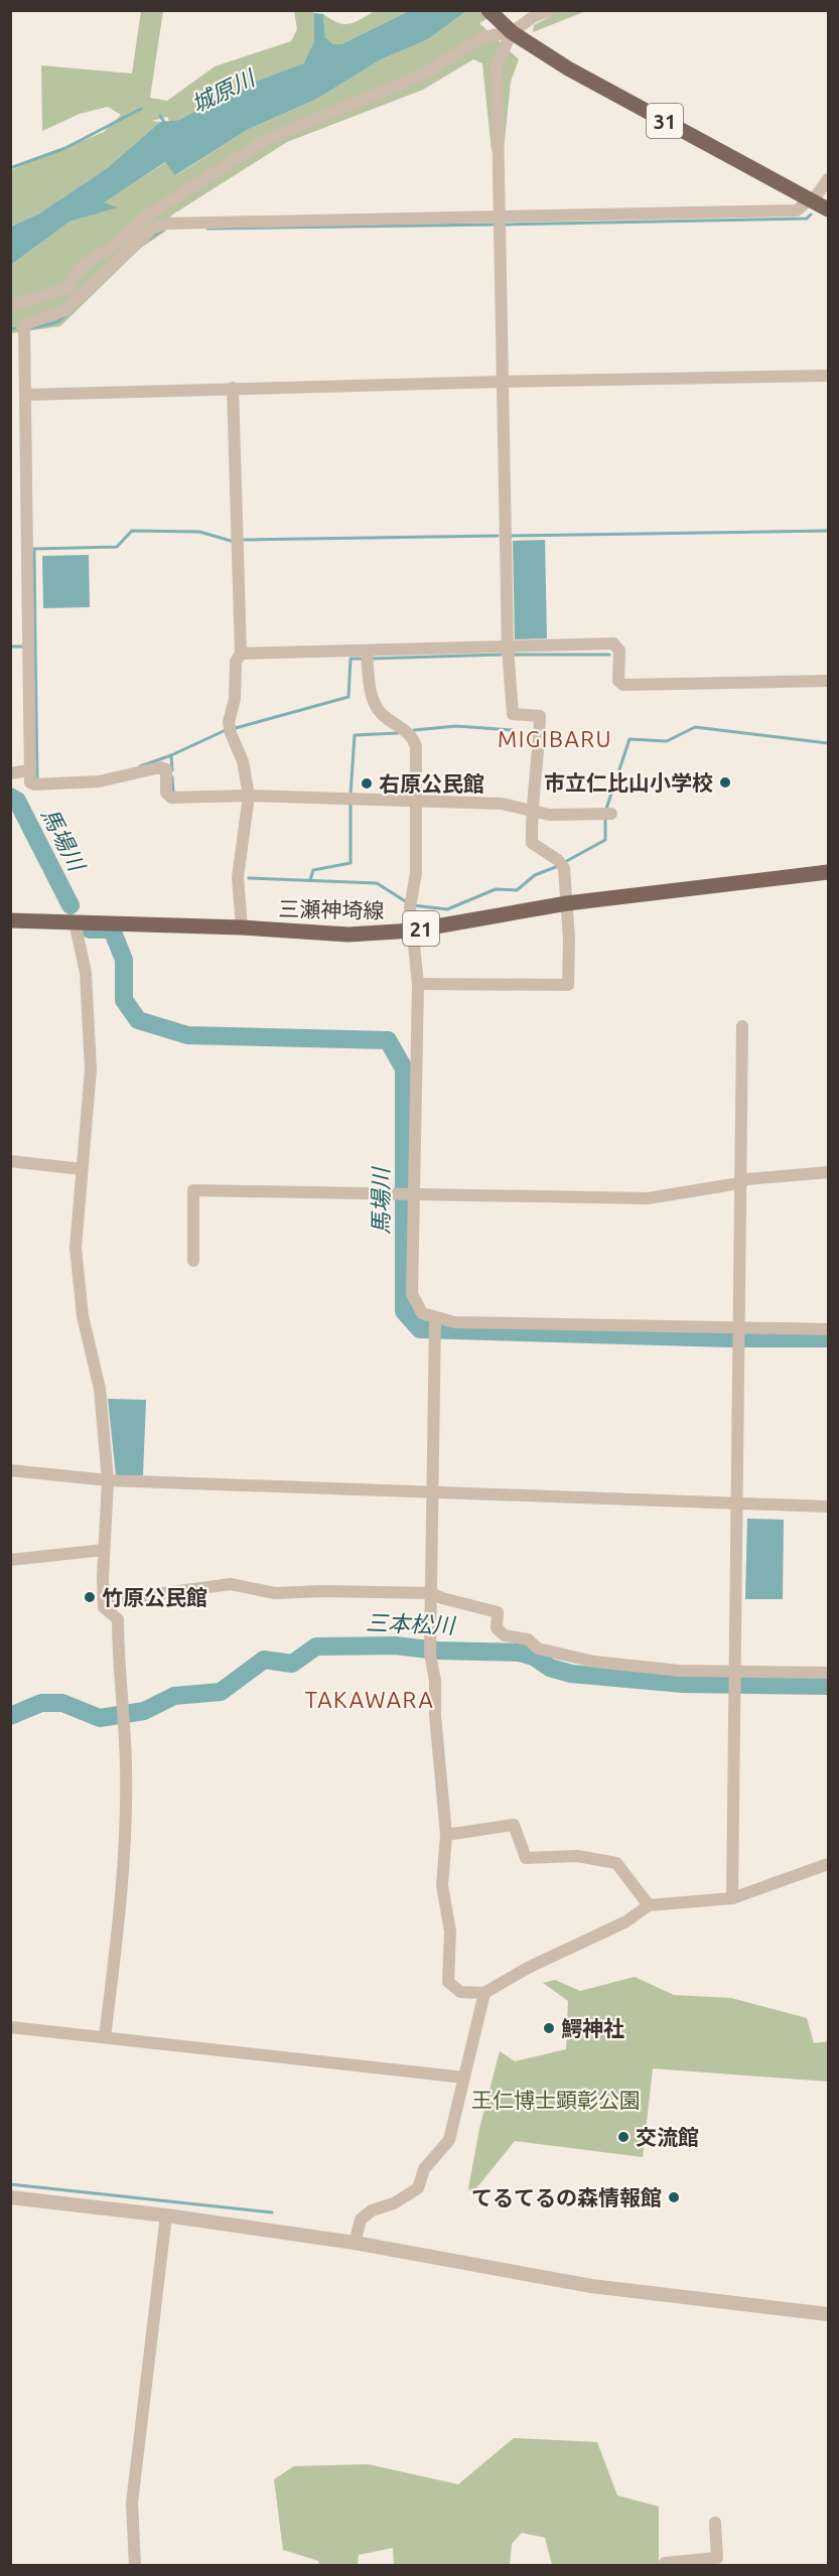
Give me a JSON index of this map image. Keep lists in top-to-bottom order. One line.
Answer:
{"streets":{"main road":["31","三瀬神埼線","21"]},"districts":["MIGIBARU","TAKAWARA"],"water":["城原川","馬場川","三本松川"],"parks":["王仁博士顕彰公園"],"places":["市立仁比山小学校","右原公民館","竹原公民館","鰐神社","交流館","てるてるの森情報館"]}
